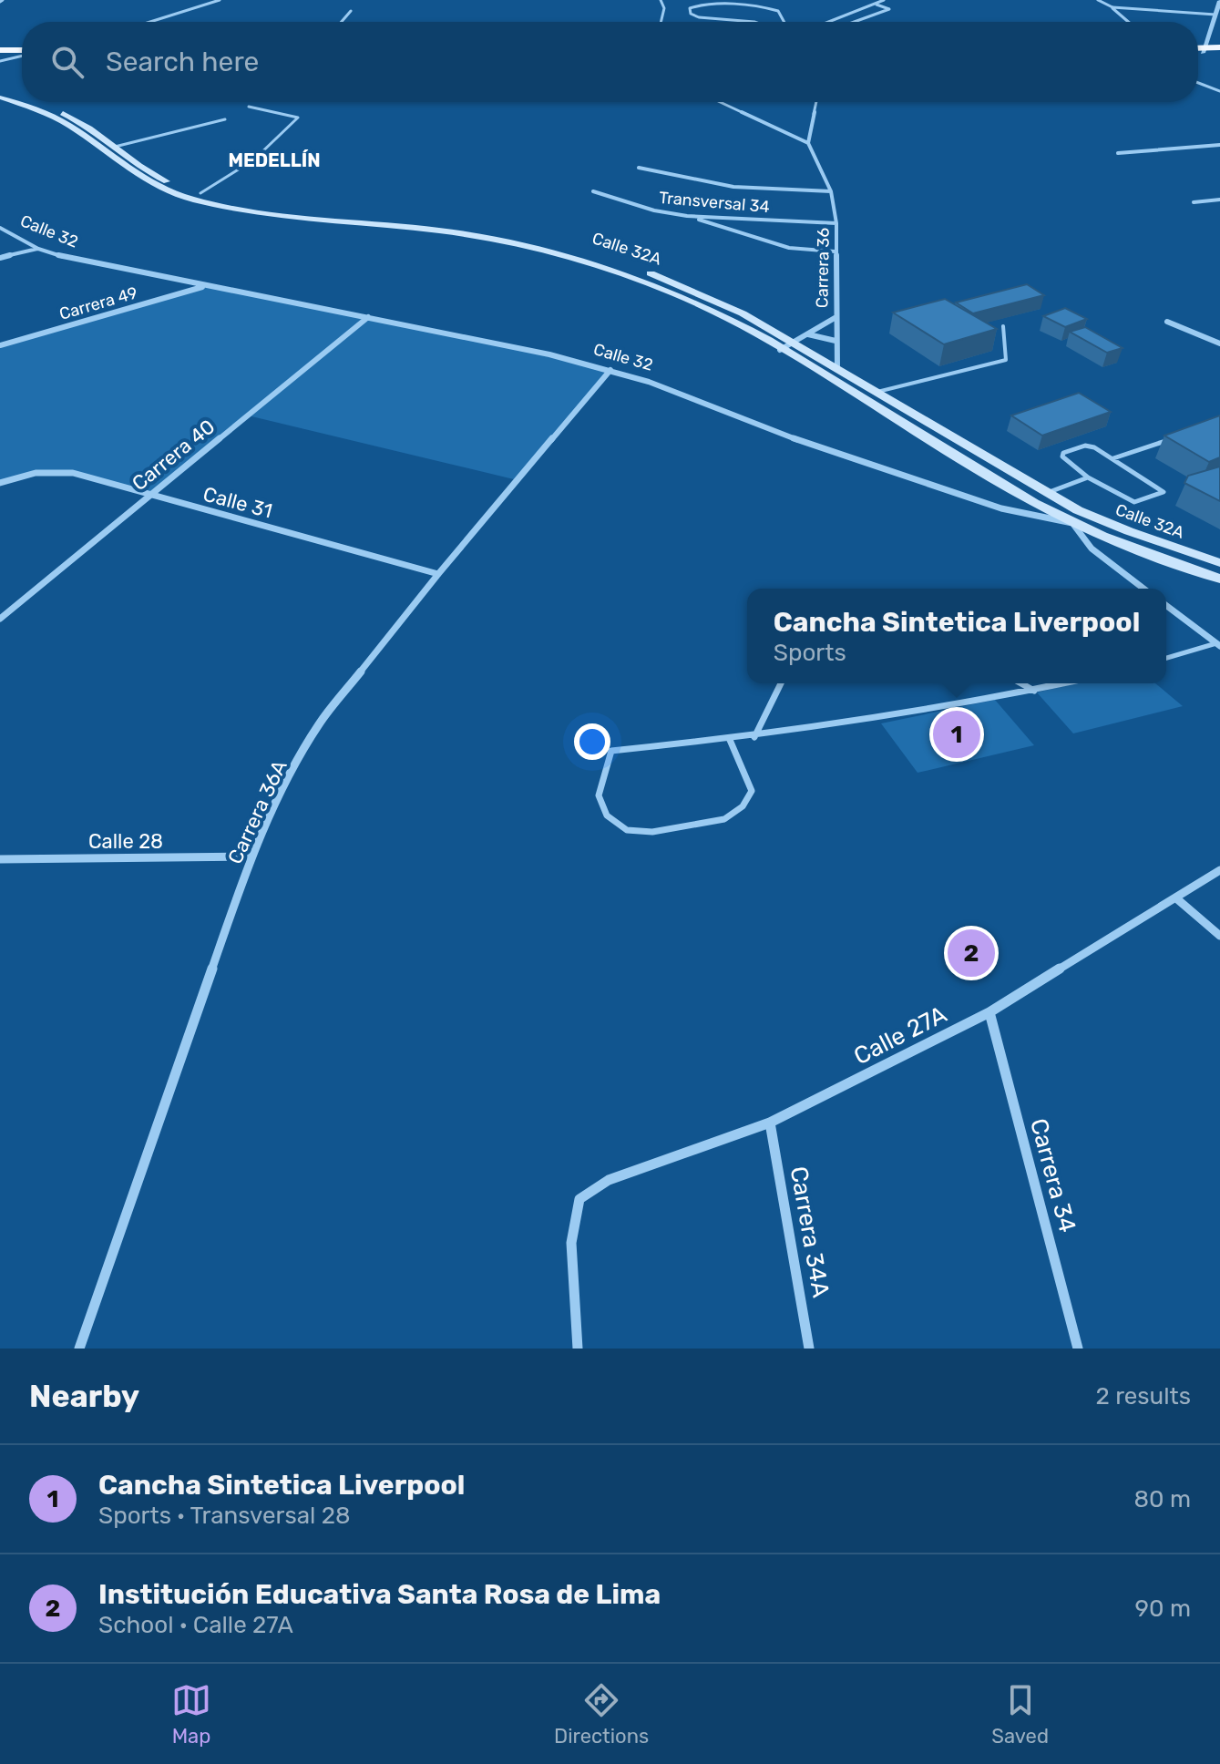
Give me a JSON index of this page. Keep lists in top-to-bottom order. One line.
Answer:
{"streets":{"main road":["Calle 32","Calle 32A"],"street":["Transversal 34","Carrera 36","Carrera 49","Carrera 40","Calle 31","Carrera 36A","Calle 28","Calle 27A","Carrera 34","Carrera 34A"]},"crossings":[["Transversal 34","Carrera 36"],["Calle 32","Calle 32A"],["Calle 32","Carrera 49"],["Calle 32","Carrera 40"],["Calle 32","Carrera 36A"],["Calle 32A","Carrera 36"],["Carrera 40","Calle 31"],["Calle 31","Carrera 36A"],["Carrera 36A","Calle 28"],["Calle 27A","Carrera 34"],["Calle 27A","Carrera 34A"]],"districts":["MEDELLÍN"],"page":{"search":"Search here","popup":["Cancha Sintetica Liverpool","Sports"],"pins":["1","2"],"heading":["Nearby","2 results"],"list":[{"mark":"1","name":"Cancha Sintetica Liverpool","note":"Sports · Transversal 28","value":"80 m"},{"mark":"2","name":"Institución Educativa Santa Rosa de Lima","note":"School · Calle 27A","value":"90 m"}],"nav":["Map","Directions","Saved"]}}
